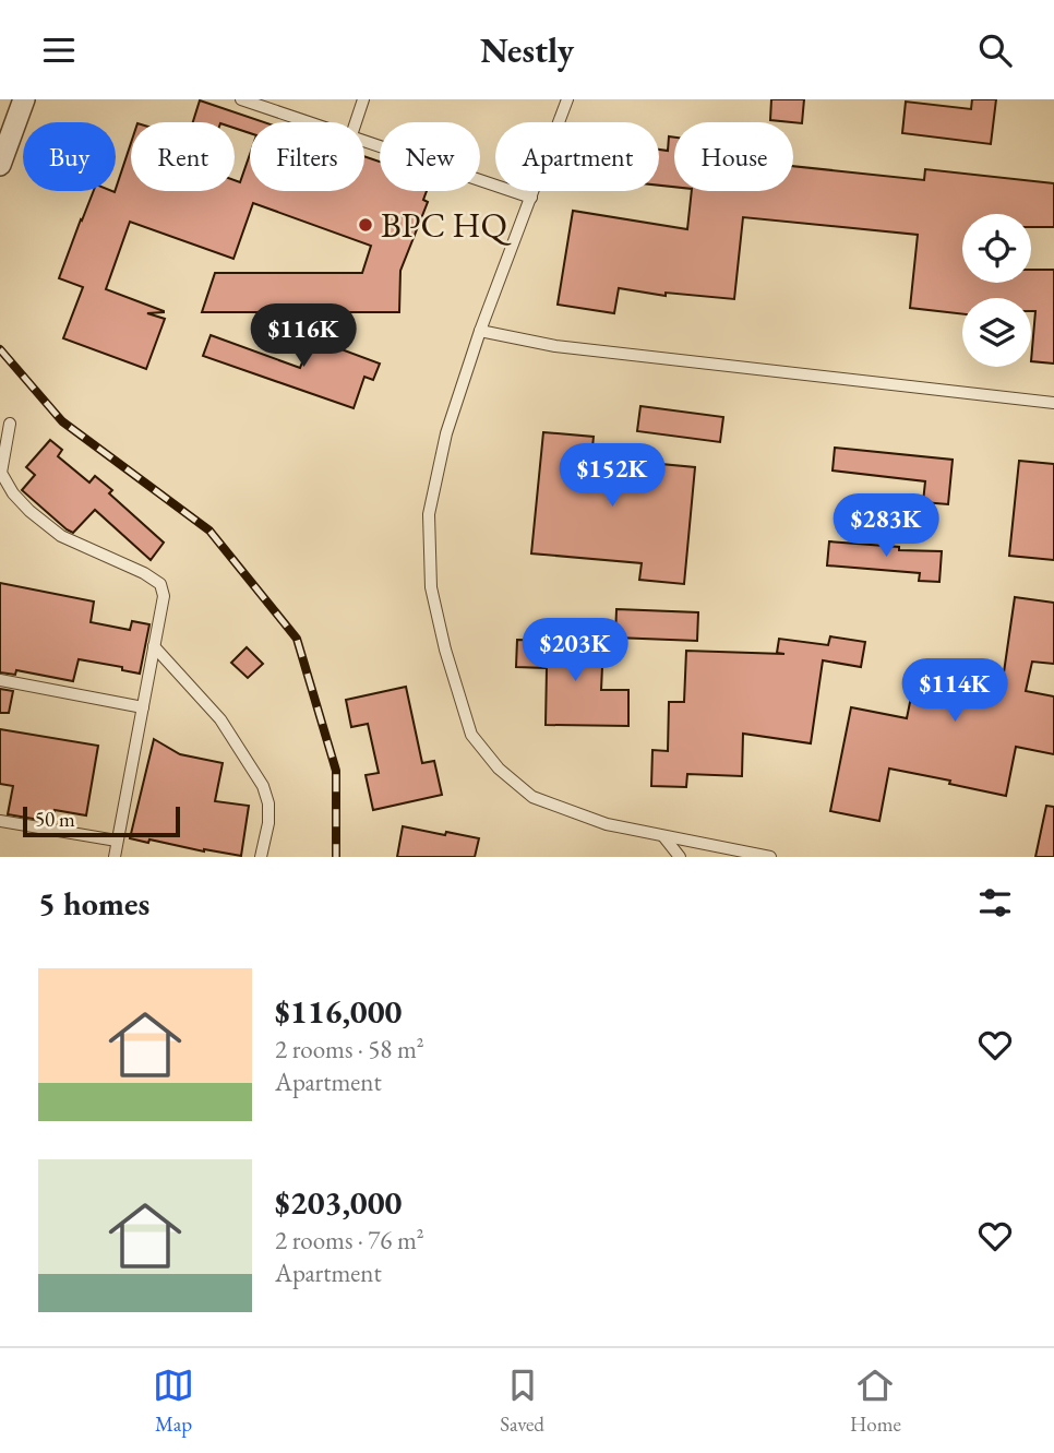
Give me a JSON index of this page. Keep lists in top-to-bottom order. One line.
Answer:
{"places":["BPC HQ"],"scale_bar":"50 m","page":{"header":"Nestly","chip":["Buy","Rent","Filters","New","Apartment","House"],"price":["$116K","$152K","$283K","$203K","$114K"],"scale":"50 m","heading":"5 homes","list":[{"name":"$116,000","note":"2 rooms · 58 m² · Apartment"},{"name":"$203,000","note":"2 rooms · 76 m² · Apartment"}],"tabs":["Map","Saved","Home"]}}
